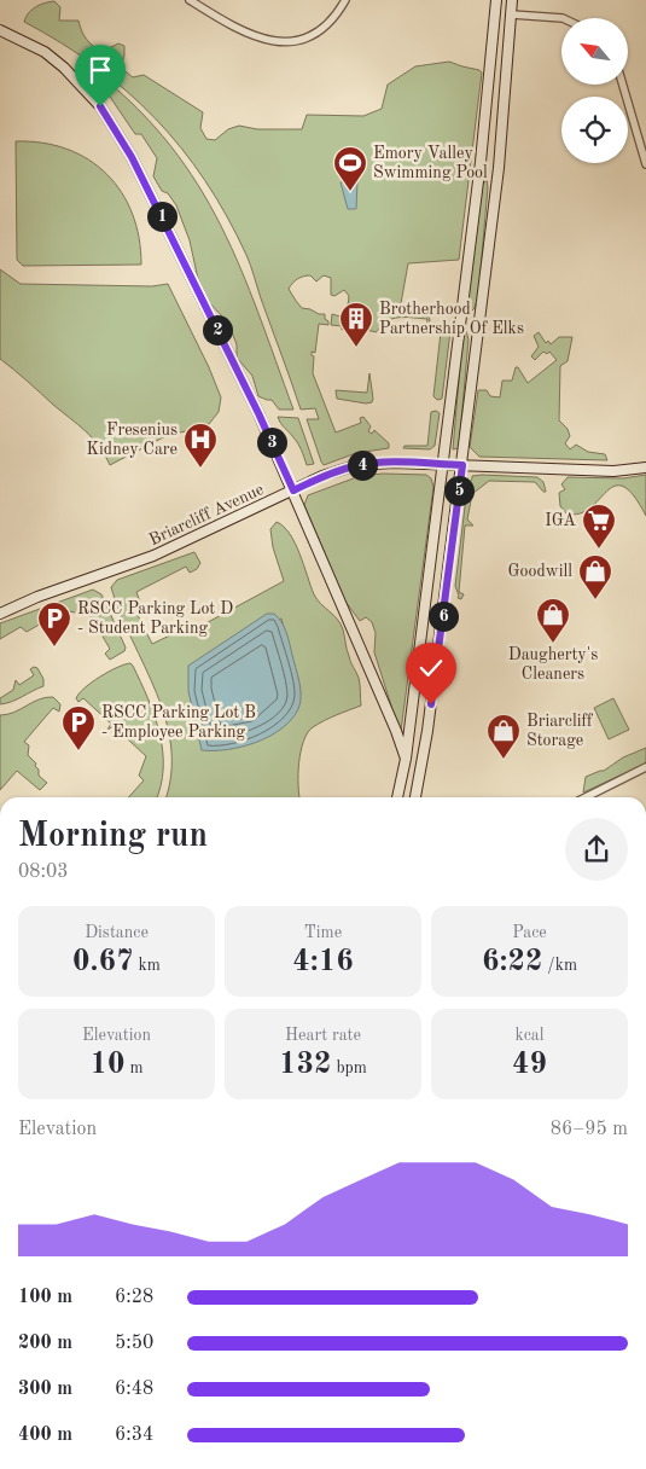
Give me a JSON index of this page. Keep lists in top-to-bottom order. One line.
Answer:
{"streets":{"main road":["Briarcliff Avenue"]},"places":{"sports":["Emory Valley Swimming Pool"],"building":["Brotherhood Partnership Of Elks"],"hospital":["Fresenius Kidney Care"],"supermarket":["IGA"],"shop":["Goodwill","Daugherty's Cleaners","Briarcliff Storage"],"parking":["RSCC Parking Lot D - Student Parking","RSCC Parking Lot B - Employee Parking"]},"north":"top left","page":{"pins":["1","2","3","4","5","6"],"heading":["Morning run","08:03"],"stats":[["Distance","0.67 km"],["Time","4:16"],["Pace","6:22 /km"],["Elevation","10 m"],["Heart rate","132 bpm"],["kcal","49"]],"chart":["Elevation","86–95 m"],"list":[{"name":"100 m","note":"6:28"},{"name":"200 m","note":"5:50"},{"name":"300 m","note":"6:48"},{"name":"400 m","note":"6:34"}]}}
